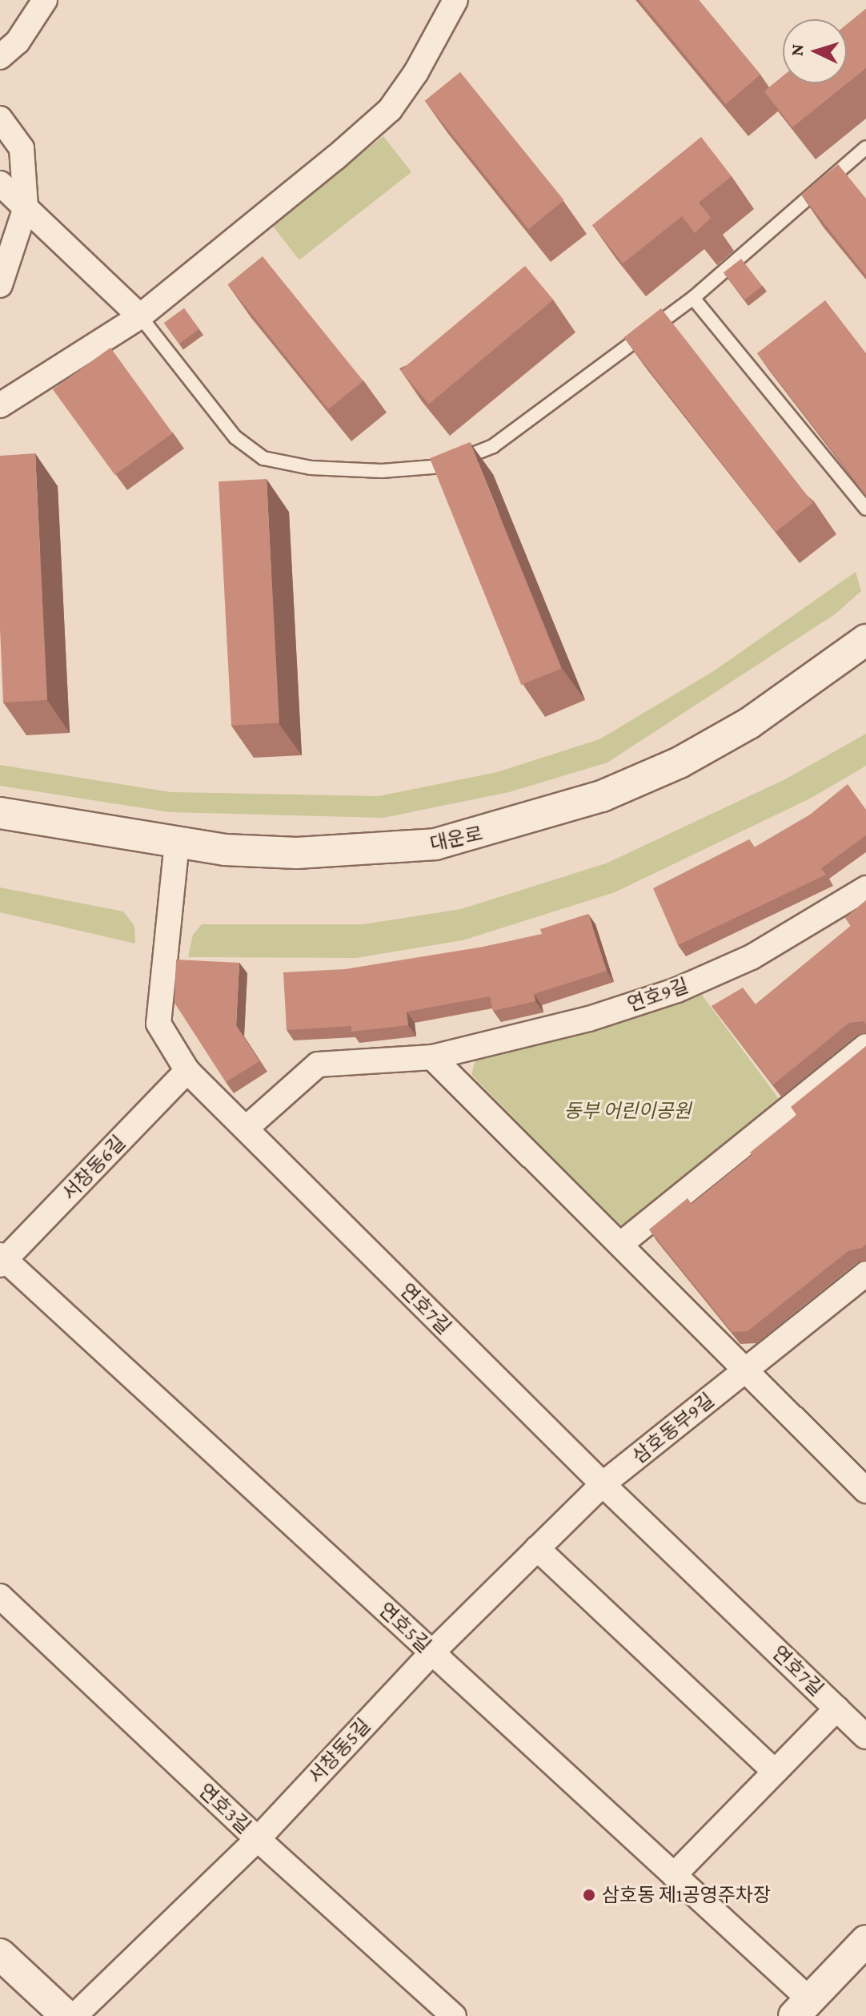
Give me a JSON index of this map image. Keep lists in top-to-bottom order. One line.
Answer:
{"streets":{"street":["대운로","연호9길","서창동6길","연호7길","삼호동부9길","연호5길","서창동5길","연호3길"]},"crossings":[["대운로","연호7길"],["연호9길","연호7길"],["서창동6길","연호7길"],["서창동6길","연호5길"],["연호7길","삼호동부9길"],["연호7길","연호5길"],["연호7길","서창동5길"],["삼호동부9길","서창동5길"],["연호5길","서창동5길"],["서창동5길","연호3길"]],"parks":["동부 어린이공원"],"places":["삼호동 제1공영주차장"],"north":"left"}
